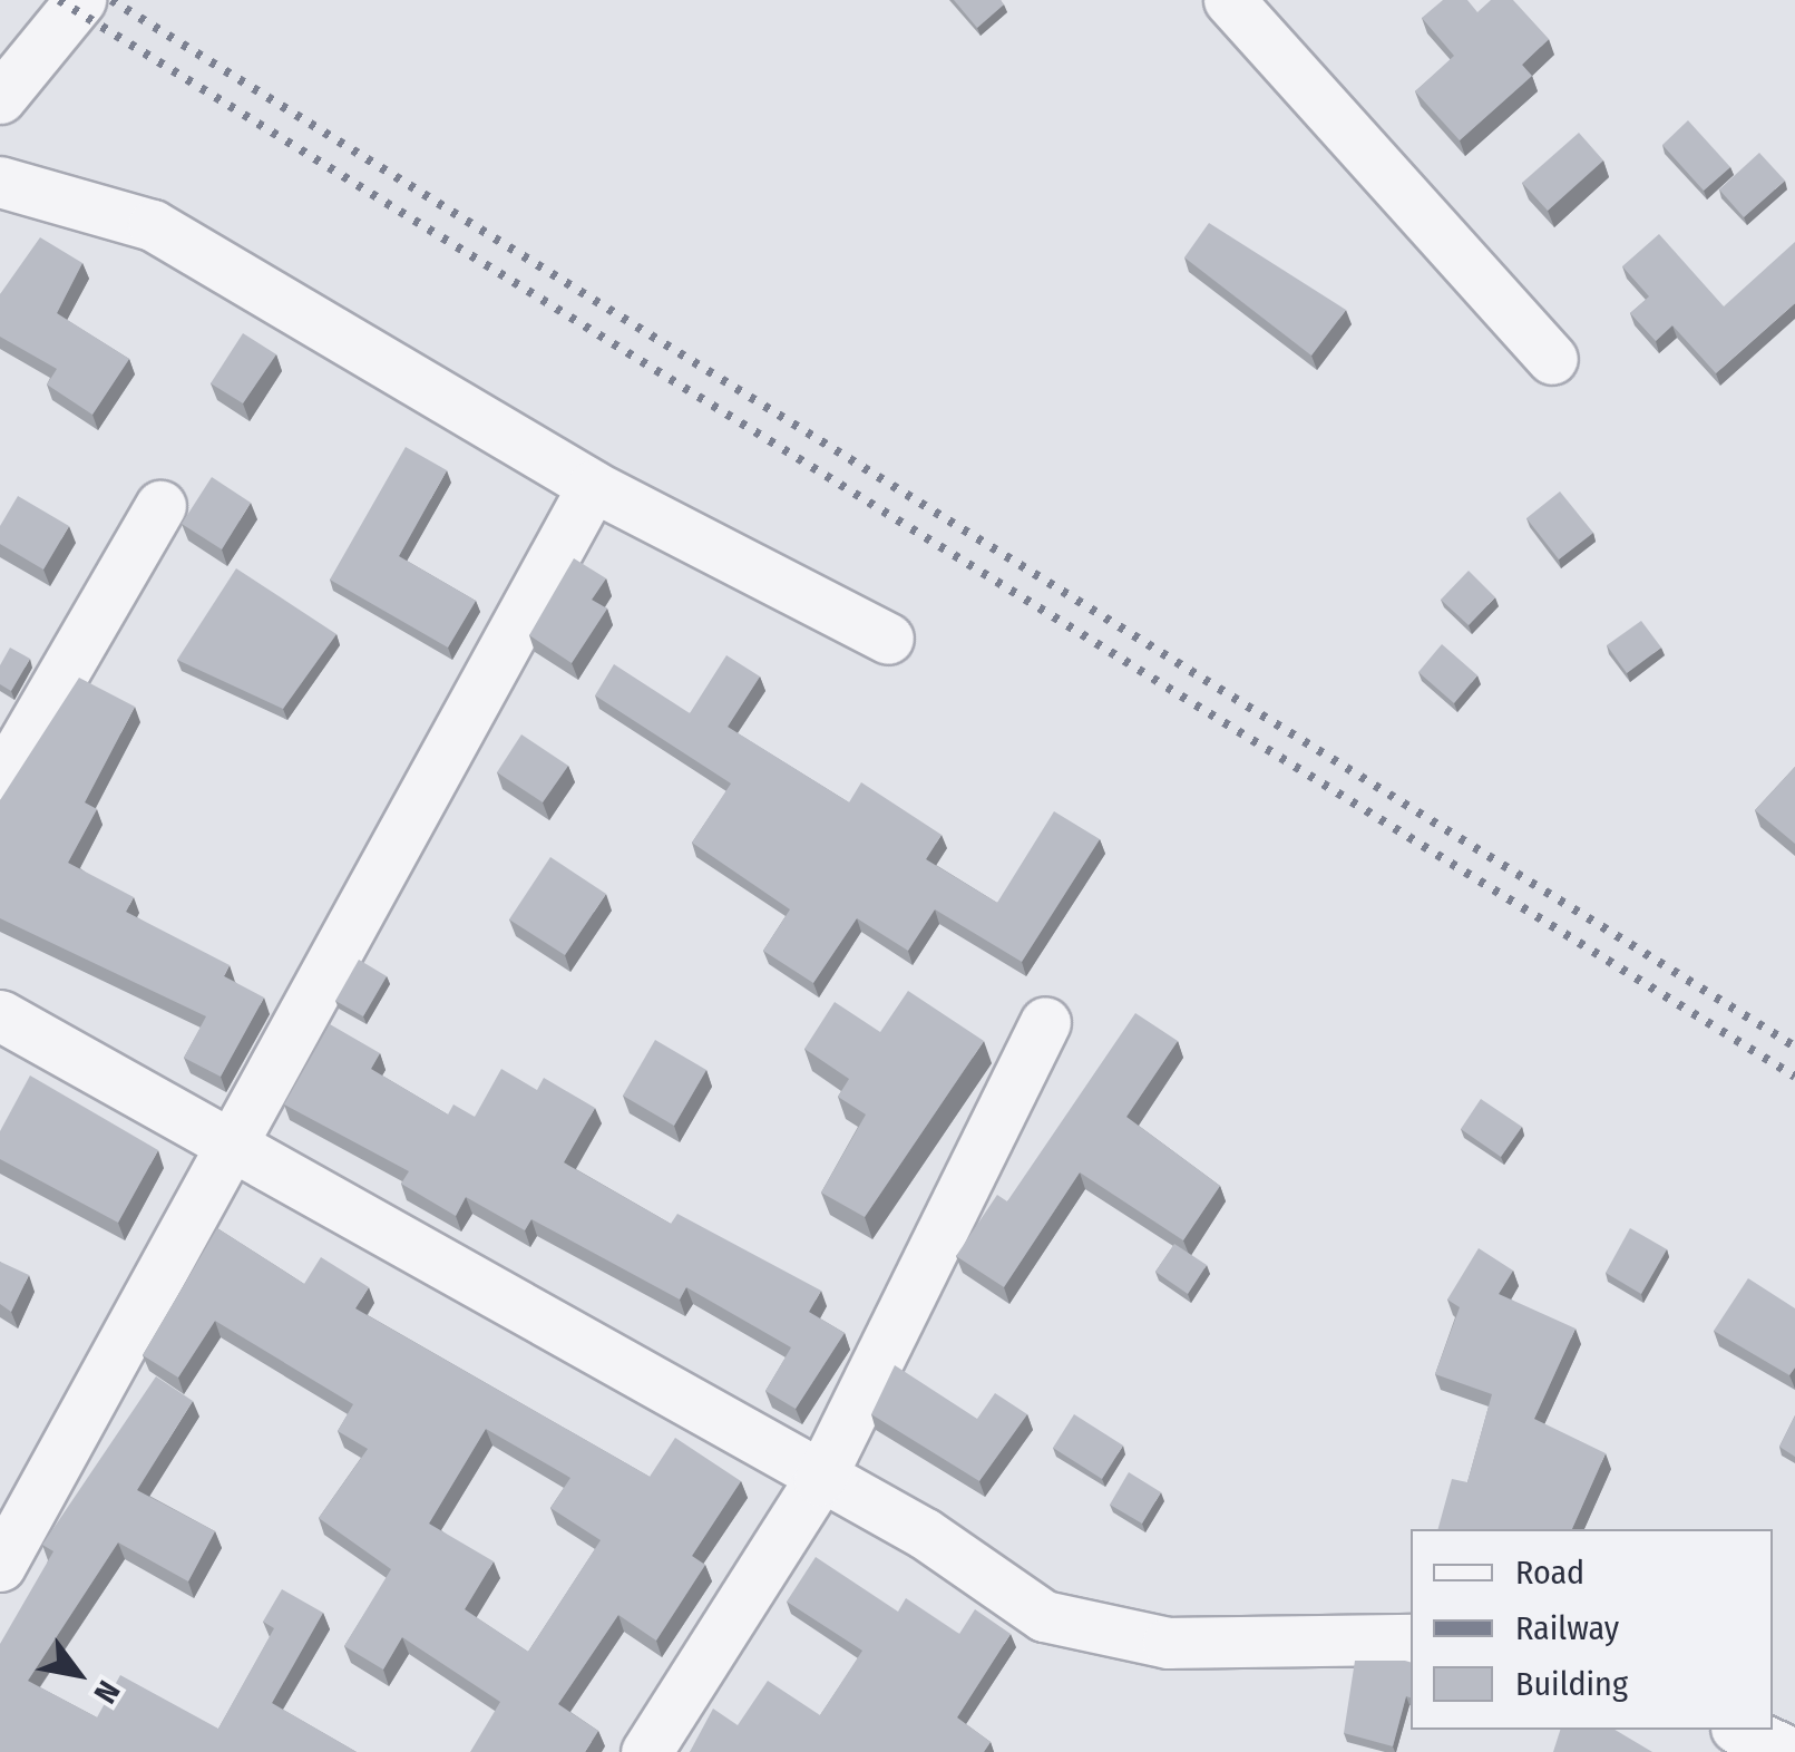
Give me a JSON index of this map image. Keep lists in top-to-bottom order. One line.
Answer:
{"legend":["Road","Railway","Building"],"north":"bottom right"}
